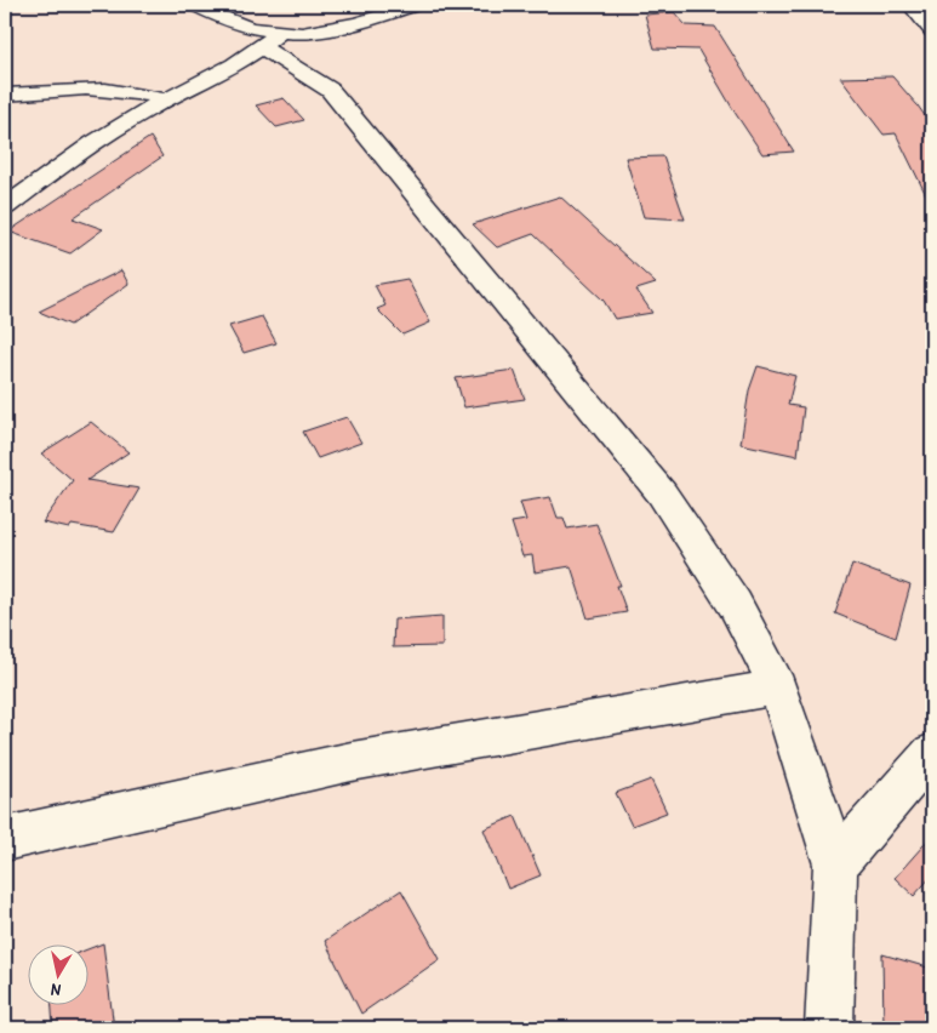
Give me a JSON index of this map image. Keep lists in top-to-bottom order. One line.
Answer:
{"north":"bottom"}
